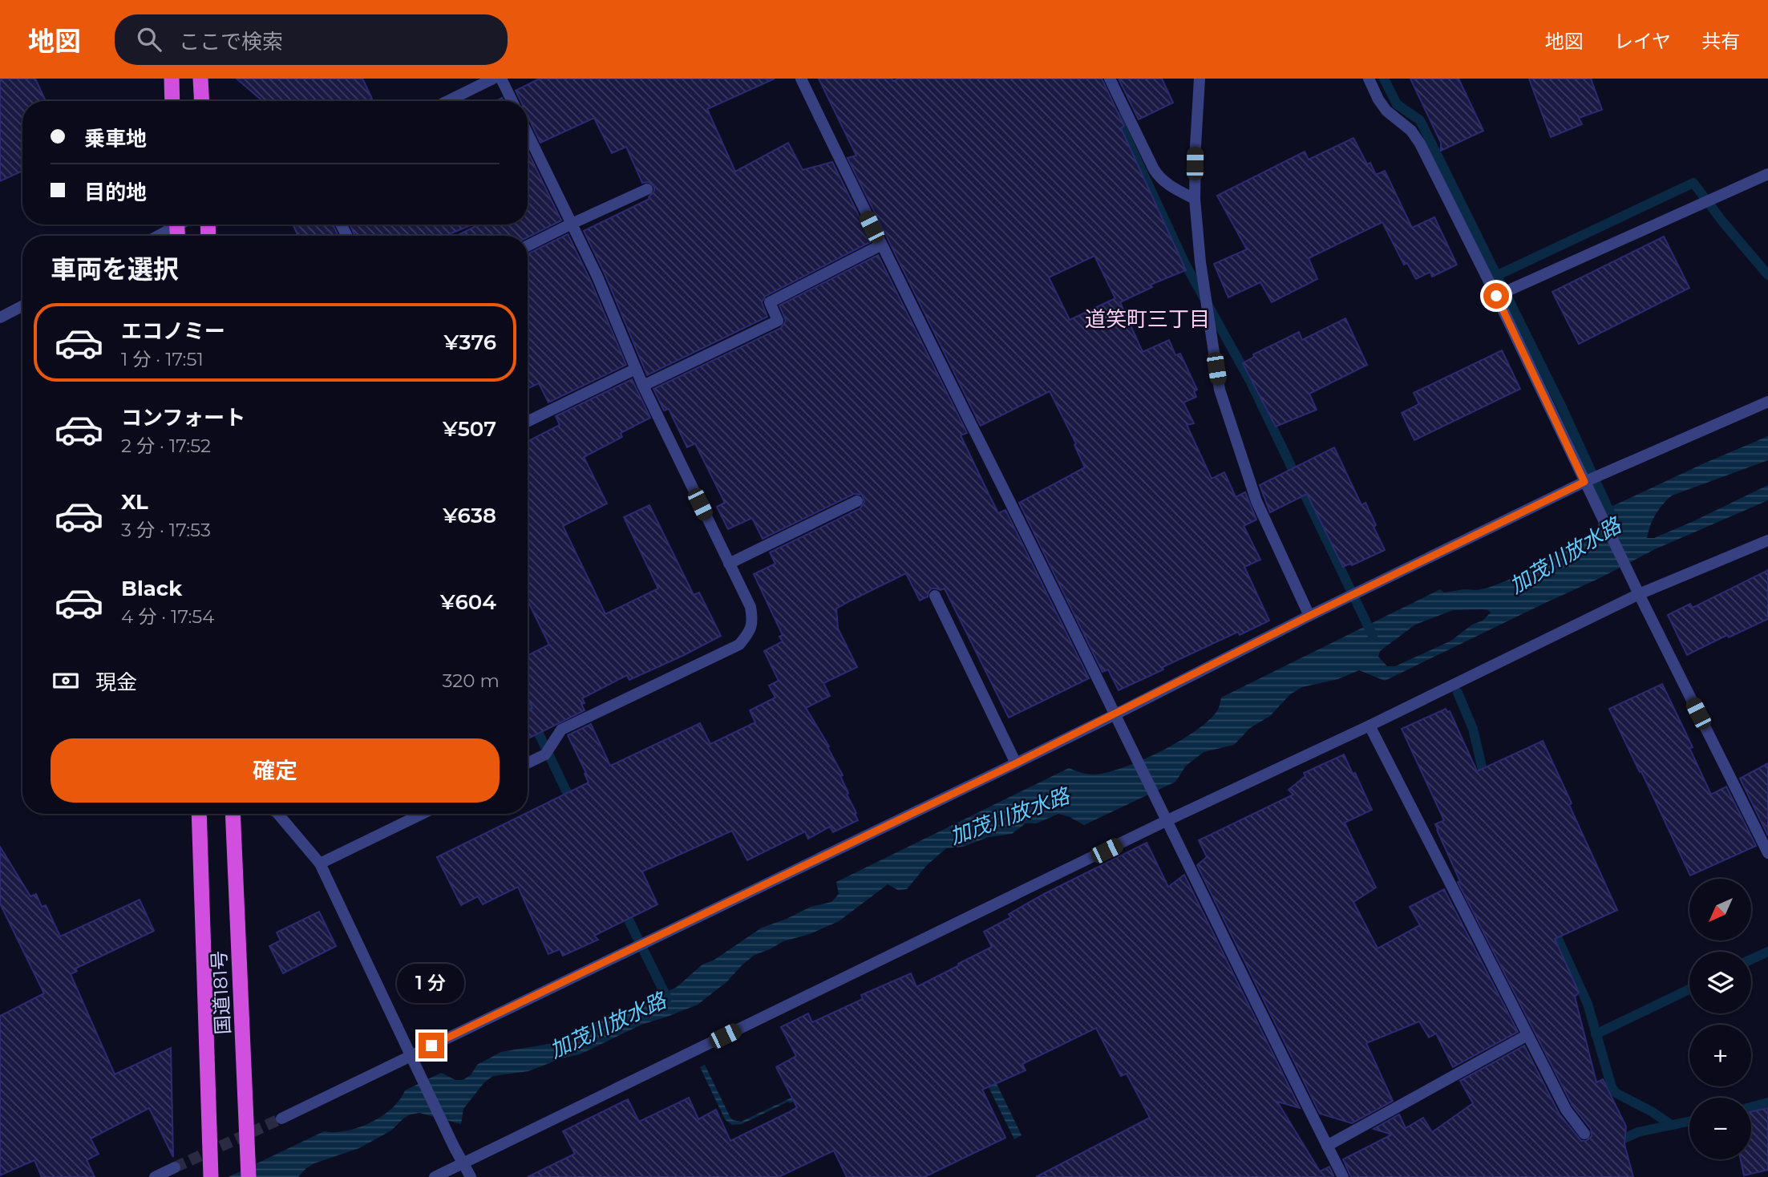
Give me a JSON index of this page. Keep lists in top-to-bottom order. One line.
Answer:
{"streets":{"highway":["国道181号"]},"districts":["道笑町三丁目"],"water":["加茂川放水路"],"north":"bottom left","page":{"header":"地図","search":"ここで検索","nav":["地図","レイヤ","共有"],"banner":["乗車地","目的地"],"heading":"車両を選択","list":[{"name":"エコノミー","note":"1 分 · 17:51","value":"¥376"},{"name":"コンフォート","note":"2 分 · 17:52","value":"¥507"},{"name":"XL","note":"3 分 · 17:53","value":"¥638"},{"name":"Black","note":"4 分 · 17:54","value":"¥604"}],"pay":["現金","320 m"],"buttons":"確定","map_buttons":["+","−"],"bubble":"1 分"}}
